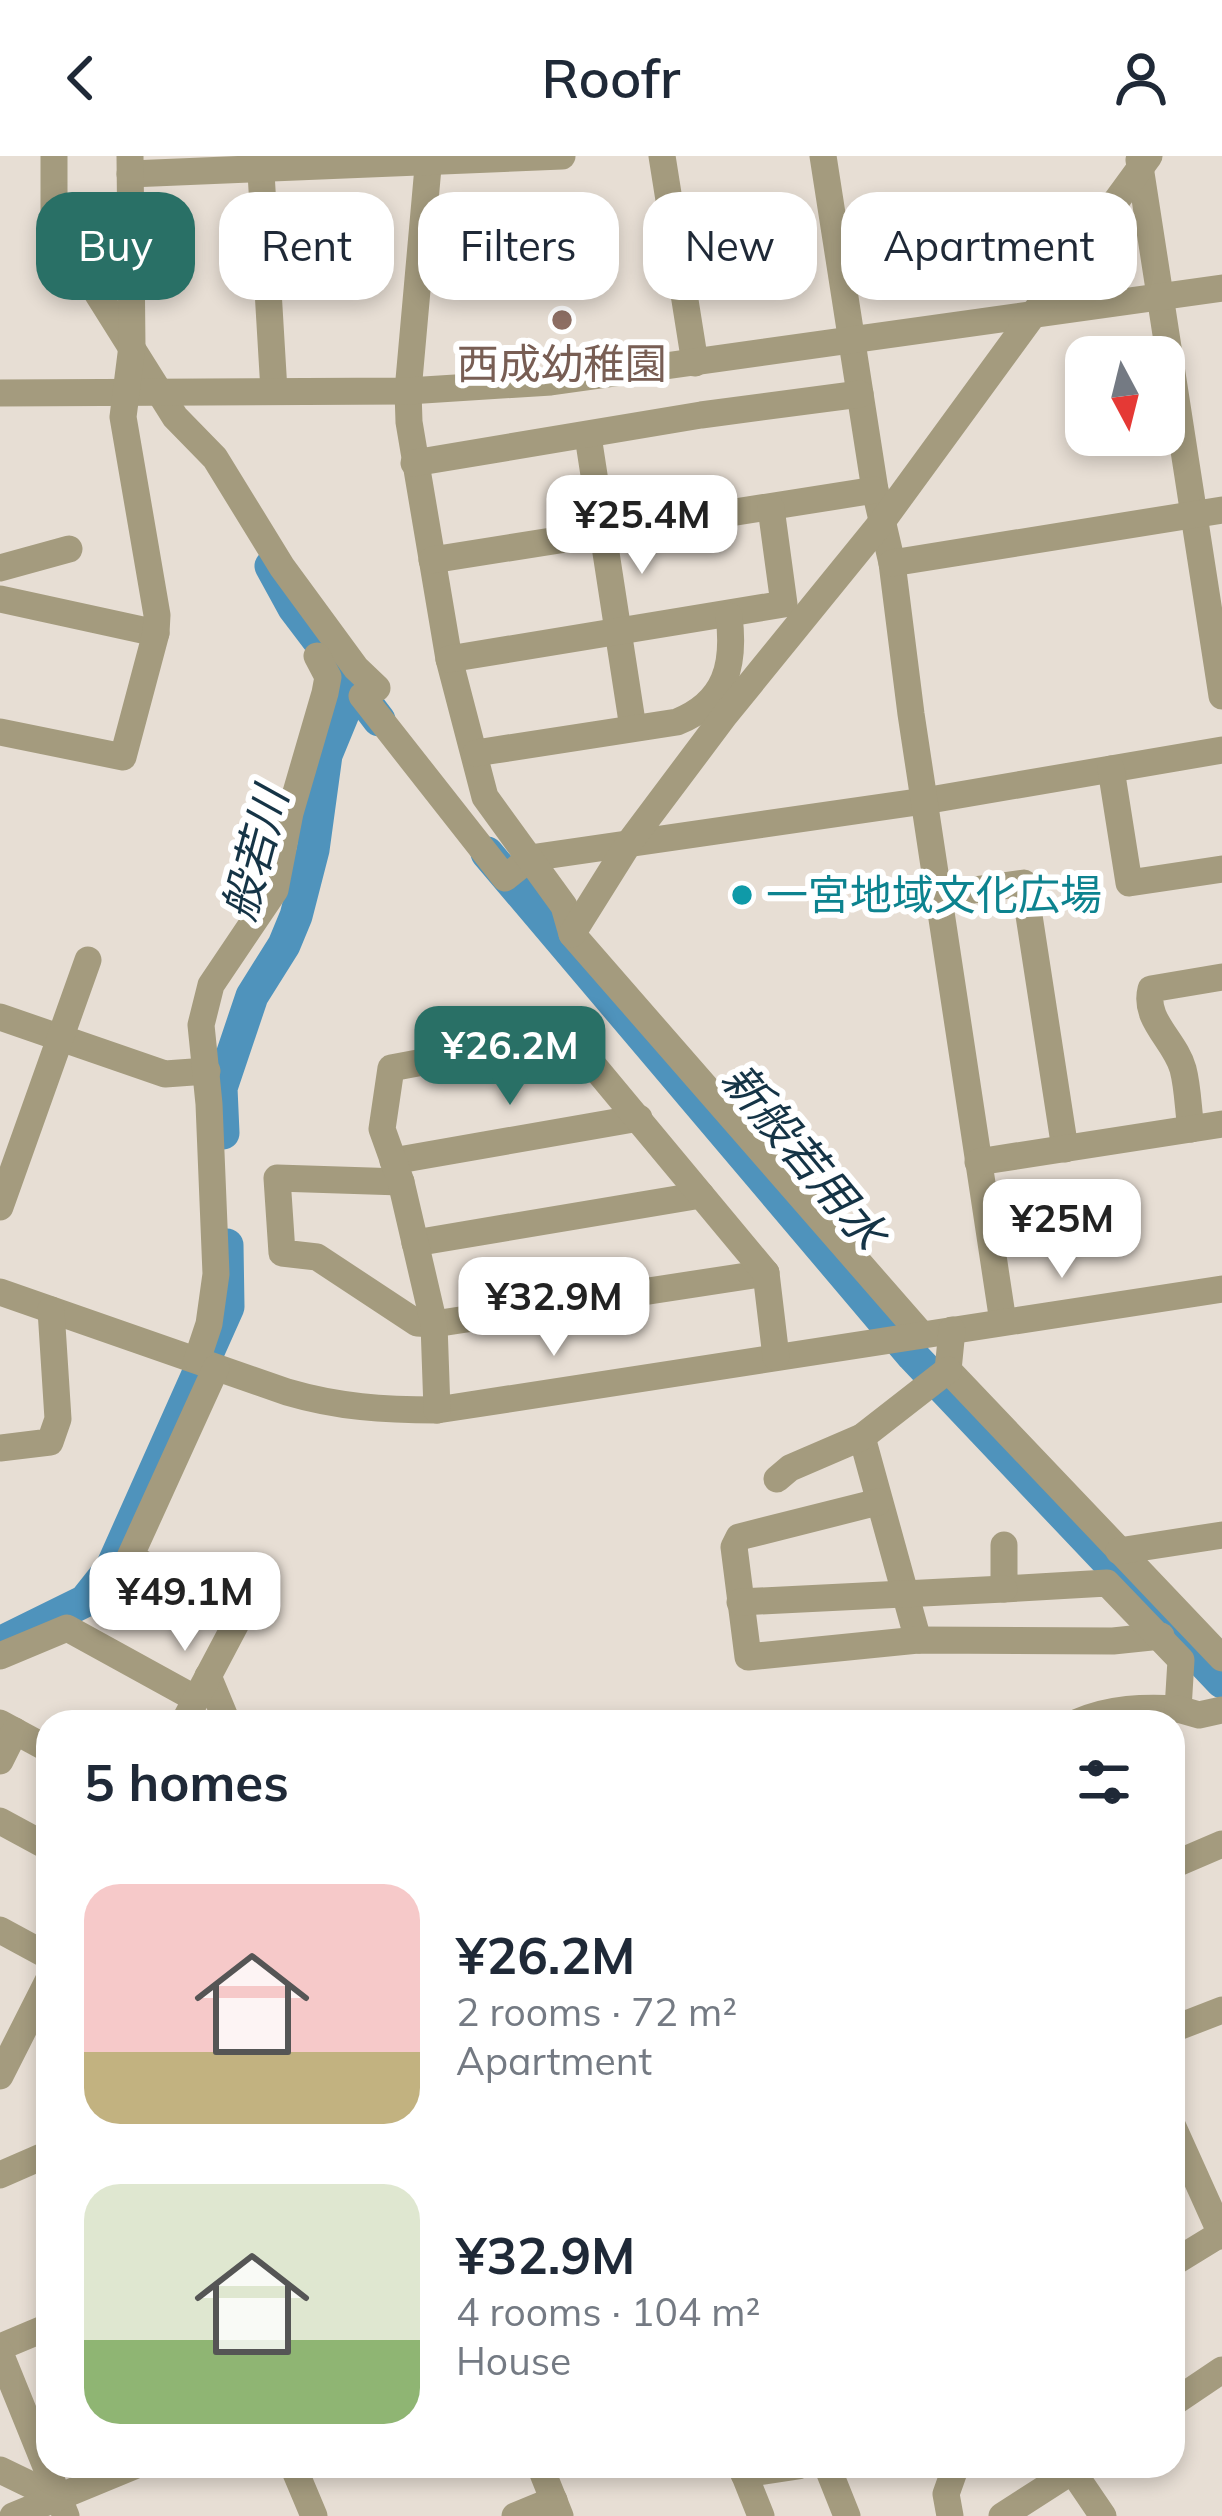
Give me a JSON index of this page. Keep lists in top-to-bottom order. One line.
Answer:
{"water":["般若川","新般若用水"],"places":["西成幼稚園","一宮地域文化広場"],"north":"bottom","page":{"header":"Roofr","chip":["Buy","Rent","Filters","New","Apartment"],"price":["¥25.4M","¥26.2M","¥25M","¥32.9M","¥49.1M"],"heading":"5 homes","list":[{"name":"¥26.2M","note":"2 rooms · 72 m² · Apartment"},{"name":"¥32.9M","note":"4 rooms · 104 m² · House"}]}}
